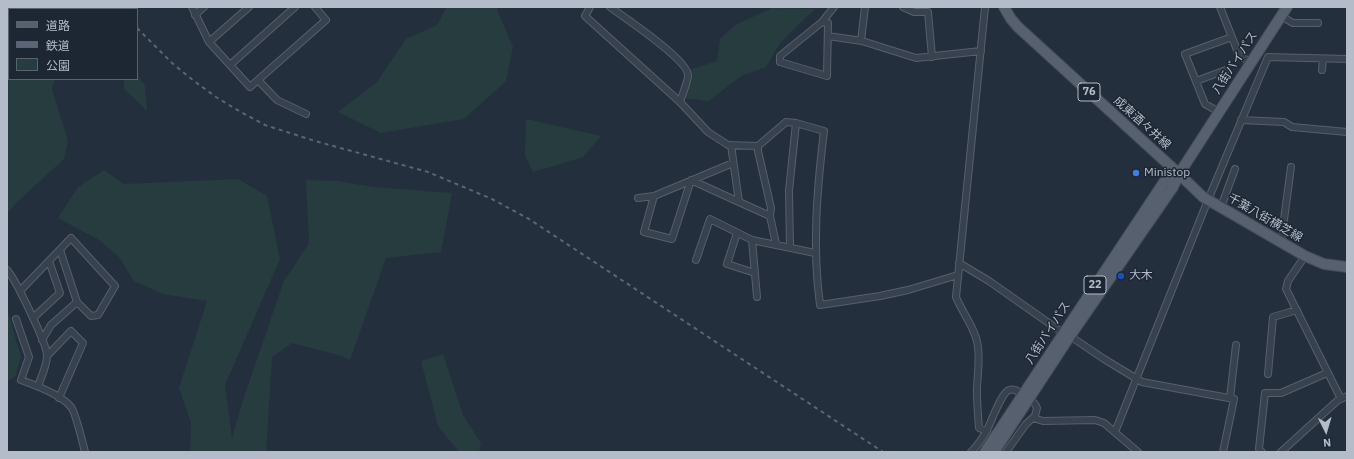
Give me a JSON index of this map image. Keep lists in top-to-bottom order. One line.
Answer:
{"streets":{"main road":["八街バイパス","76","成東酒々井線","千葉八街横芝線","22"]},"crossings":[["八街バイパス","成東酒々井線"],["八街バイパス","千葉八街横芝線"],["成東酒々井線","千葉八街横芝線"]],"places":["Ministop","大木"],"legend":["道路","鉄道","公園"],"north":"bottom"}
